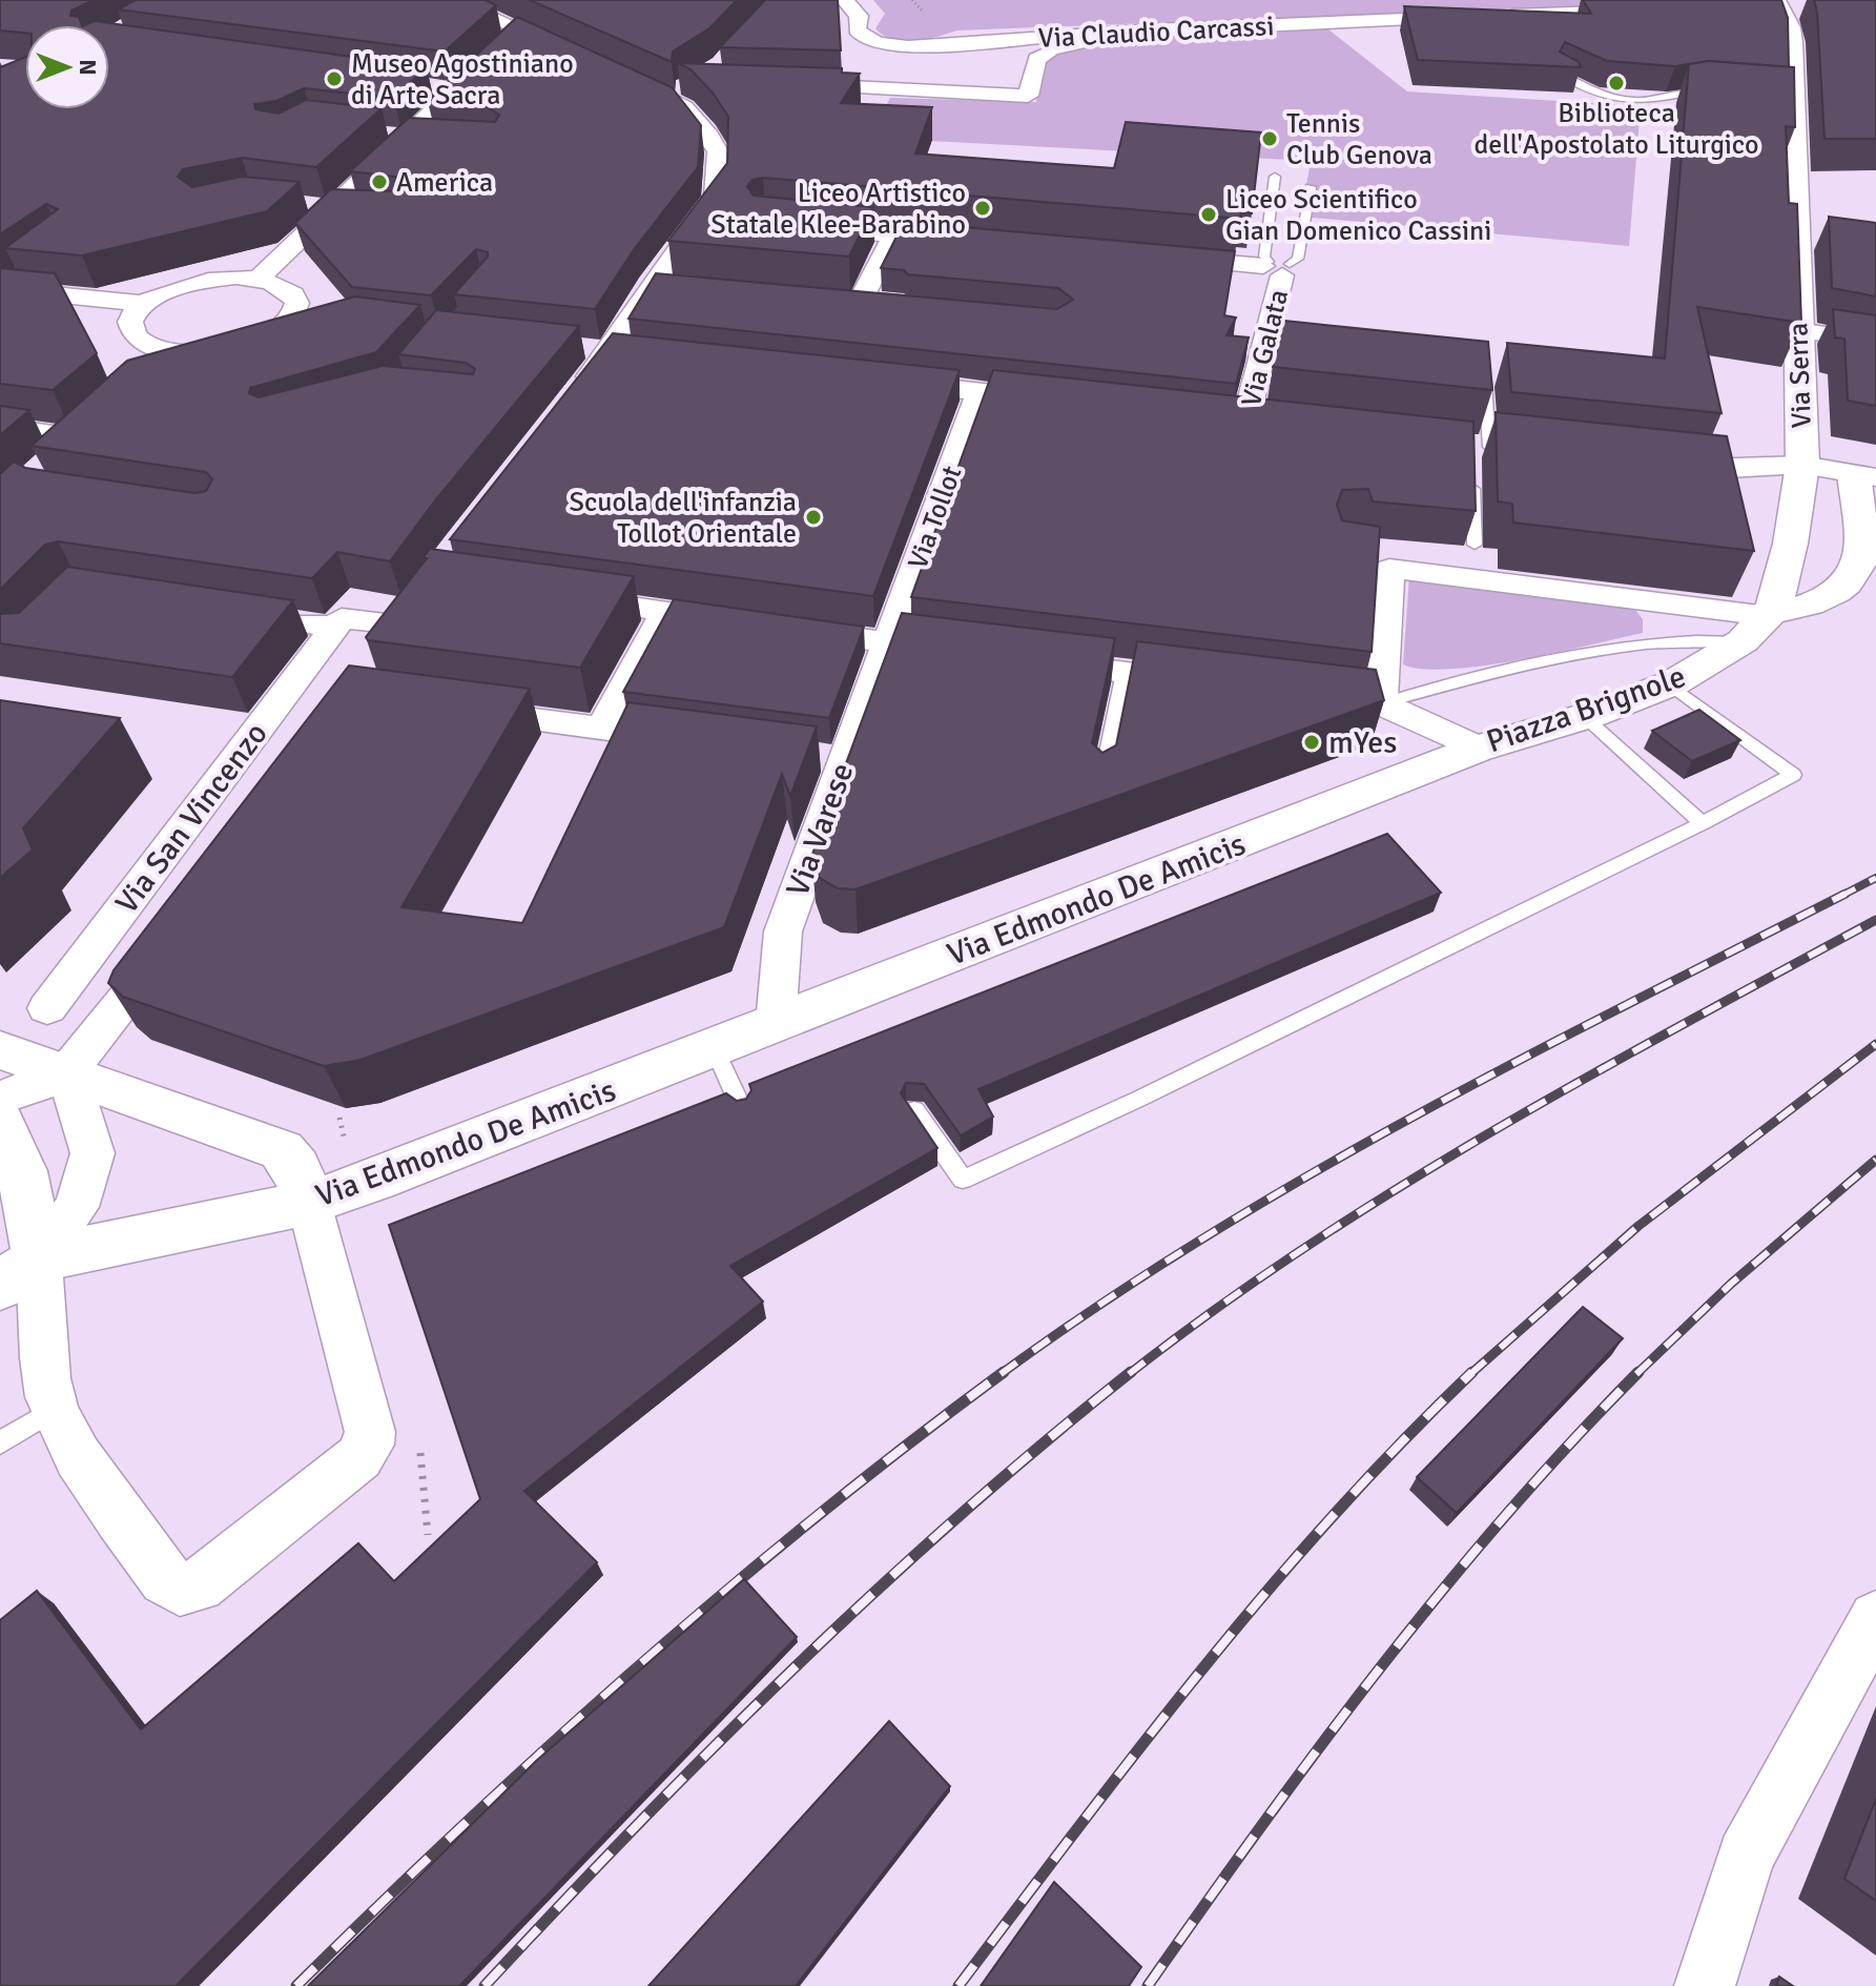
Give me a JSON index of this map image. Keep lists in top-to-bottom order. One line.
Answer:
{"streets":{"main road":["Via Serra","Piazza Brignole","Via Edmondo De Amicis"],"street":["Via Claudio Carcassi","Via Galata","Via Tollot","Via San Vincenzo","Via Varese"]},"crossings":[["Via Tollot","Via Varese"],["Piazza Brignole","Via Edmondo De Amicis"],["Via Varese","Via Edmondo De Amicis"]],"places":["Museo Agostiniano di Arte Sacra","Biblioteca dell'Apostolato Liturgico","Tennis Club Genova","America","Liceo Artistico Statale Klee-Barabino","Liceo Scientifico Gian Domenico Cassini","Scuola dell'infanzia Tollot Orientale","mYes"],"north":"right"}
